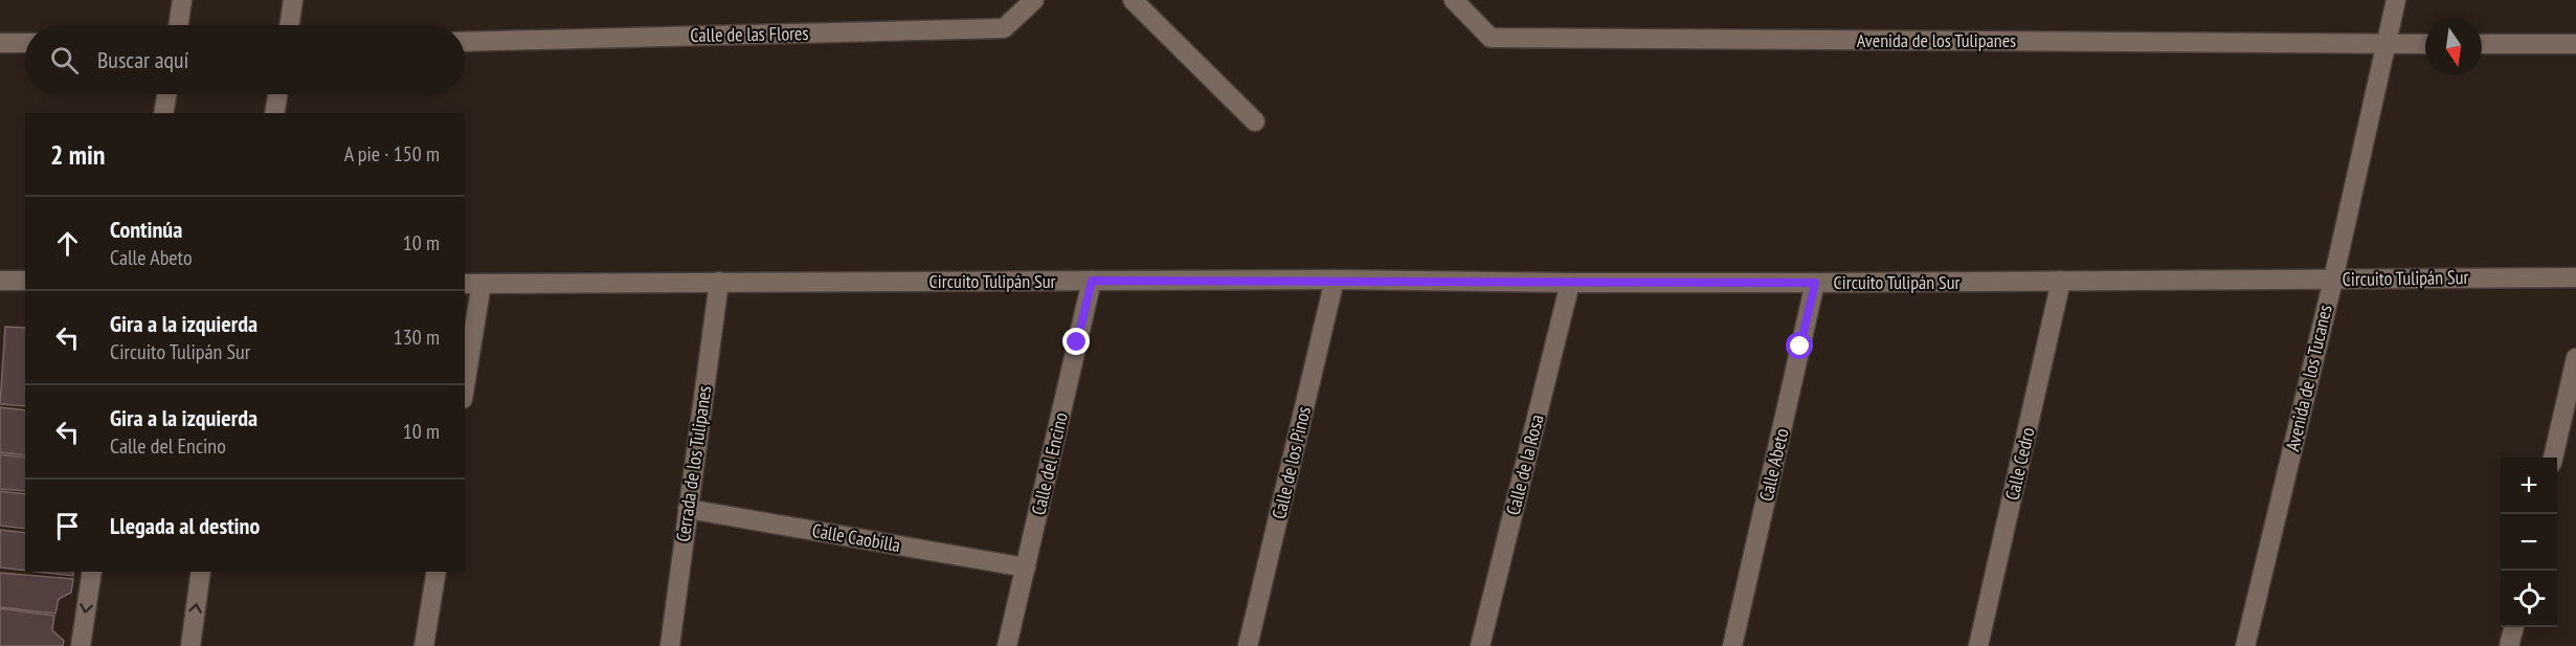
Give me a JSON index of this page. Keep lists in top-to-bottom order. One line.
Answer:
{"streets":{"street":["Calle de las Flores","Avenida de los Tulipanes","Circuito Tulipán Sur","Avenida de los Tucanes","Calle de los Pinos","Cerrada de los Tulipanes","Calle del Encino","Calle Cedro","Calle de la Rosa","Calle Abeto","Calle Caobilla"]},"crossings":[["Avenida de los Tulipanes","Avenida de los Tucanes"],["Circuito Tulipán Sur","Avenida de los Tucanes"],["Circuito Tulipán Sur","Calle de los Pinos"],["Circuito Tulipán Sur","Cerrada de los Tulipanes"],["Circuito Tulipán Sur","Calle del Encino"],["Circuito Tulipán Sur","Calle Cedro"],["Circuito Tulipán Sur","Calle de la Rosa"],["Circuito Tulipán Sur","Calle Abeto"],["Cerrada de los Tulipanes","Calle Caobilla"],["Calle del Encino","Calle Caobilla"]],"north":"bottom","page":{"search":"Buscar aquí","heading":["2 min","A pie · 150 m"],"list":[["Continúa","Calle Abeto","10 m"],["Gira a la izquierda","Circuito Tulipán Sur","130 m"],["Gira a la izquierda","Calle del Encino","10 m"],"Llegada al destino"],"map_buttons":["+","−"]}}
